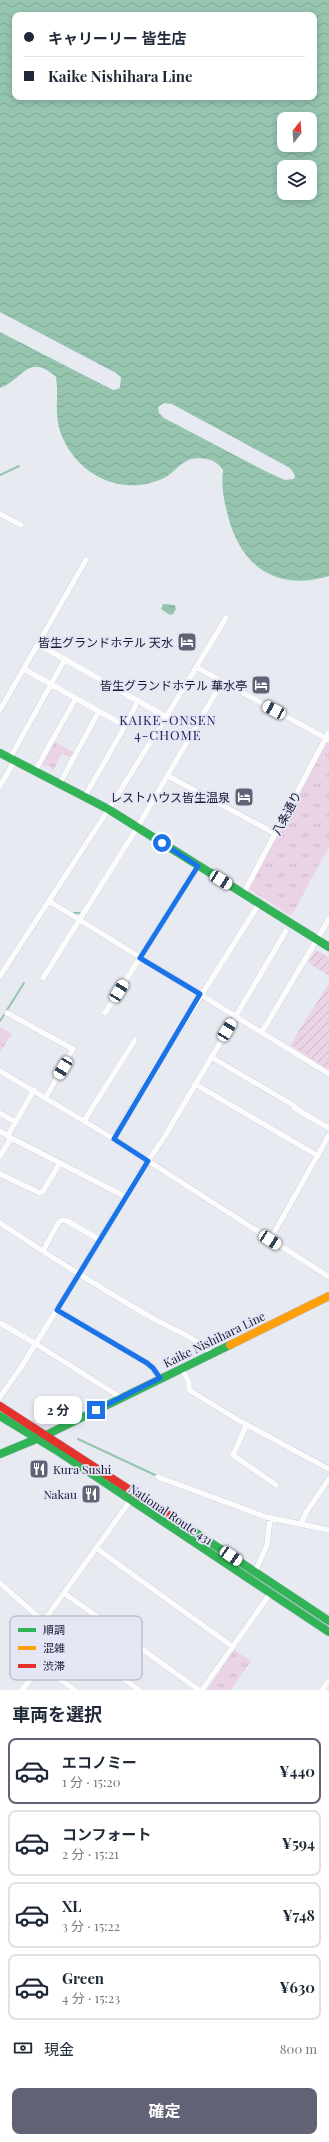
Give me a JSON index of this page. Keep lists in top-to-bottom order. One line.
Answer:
{"streets":{"main road":["Kaike Nishihara Line","National Route 431"],"street":["八条通り"]},"crossings":[["Kaike Nishihara Line","National Route 431"]],"districts":["KAIKE-ONSEN 4-CHOME"],"places":{"hotel":["皆生グランドホテル 天水","皆生グランドホテル 華水亭","レストハウス皆生温泉"],"restaurant":["Kura Sushi","Nakau"]},"legend":["順調","混雑","渋滞"],"north":"top","page":{"banner":["キャリーリー 皆生店","Kaike Nishihara Line"],"bubble":"2 分","heading":"車両を選択","list":[{"name":"エコノミー","note":"1 分 · 15:20","value":"¥440"},{"name":"コンフォート","note":"2 分 · 15:21","value":"¥594"},{"name":"XL","note":"3 分 · 15:22","value":"¥748"},{"name":"Green","note":"4 分 · 15:23","value":"¥630"}],"pay":["現金","800 m"],"buttons":"確定"}}
